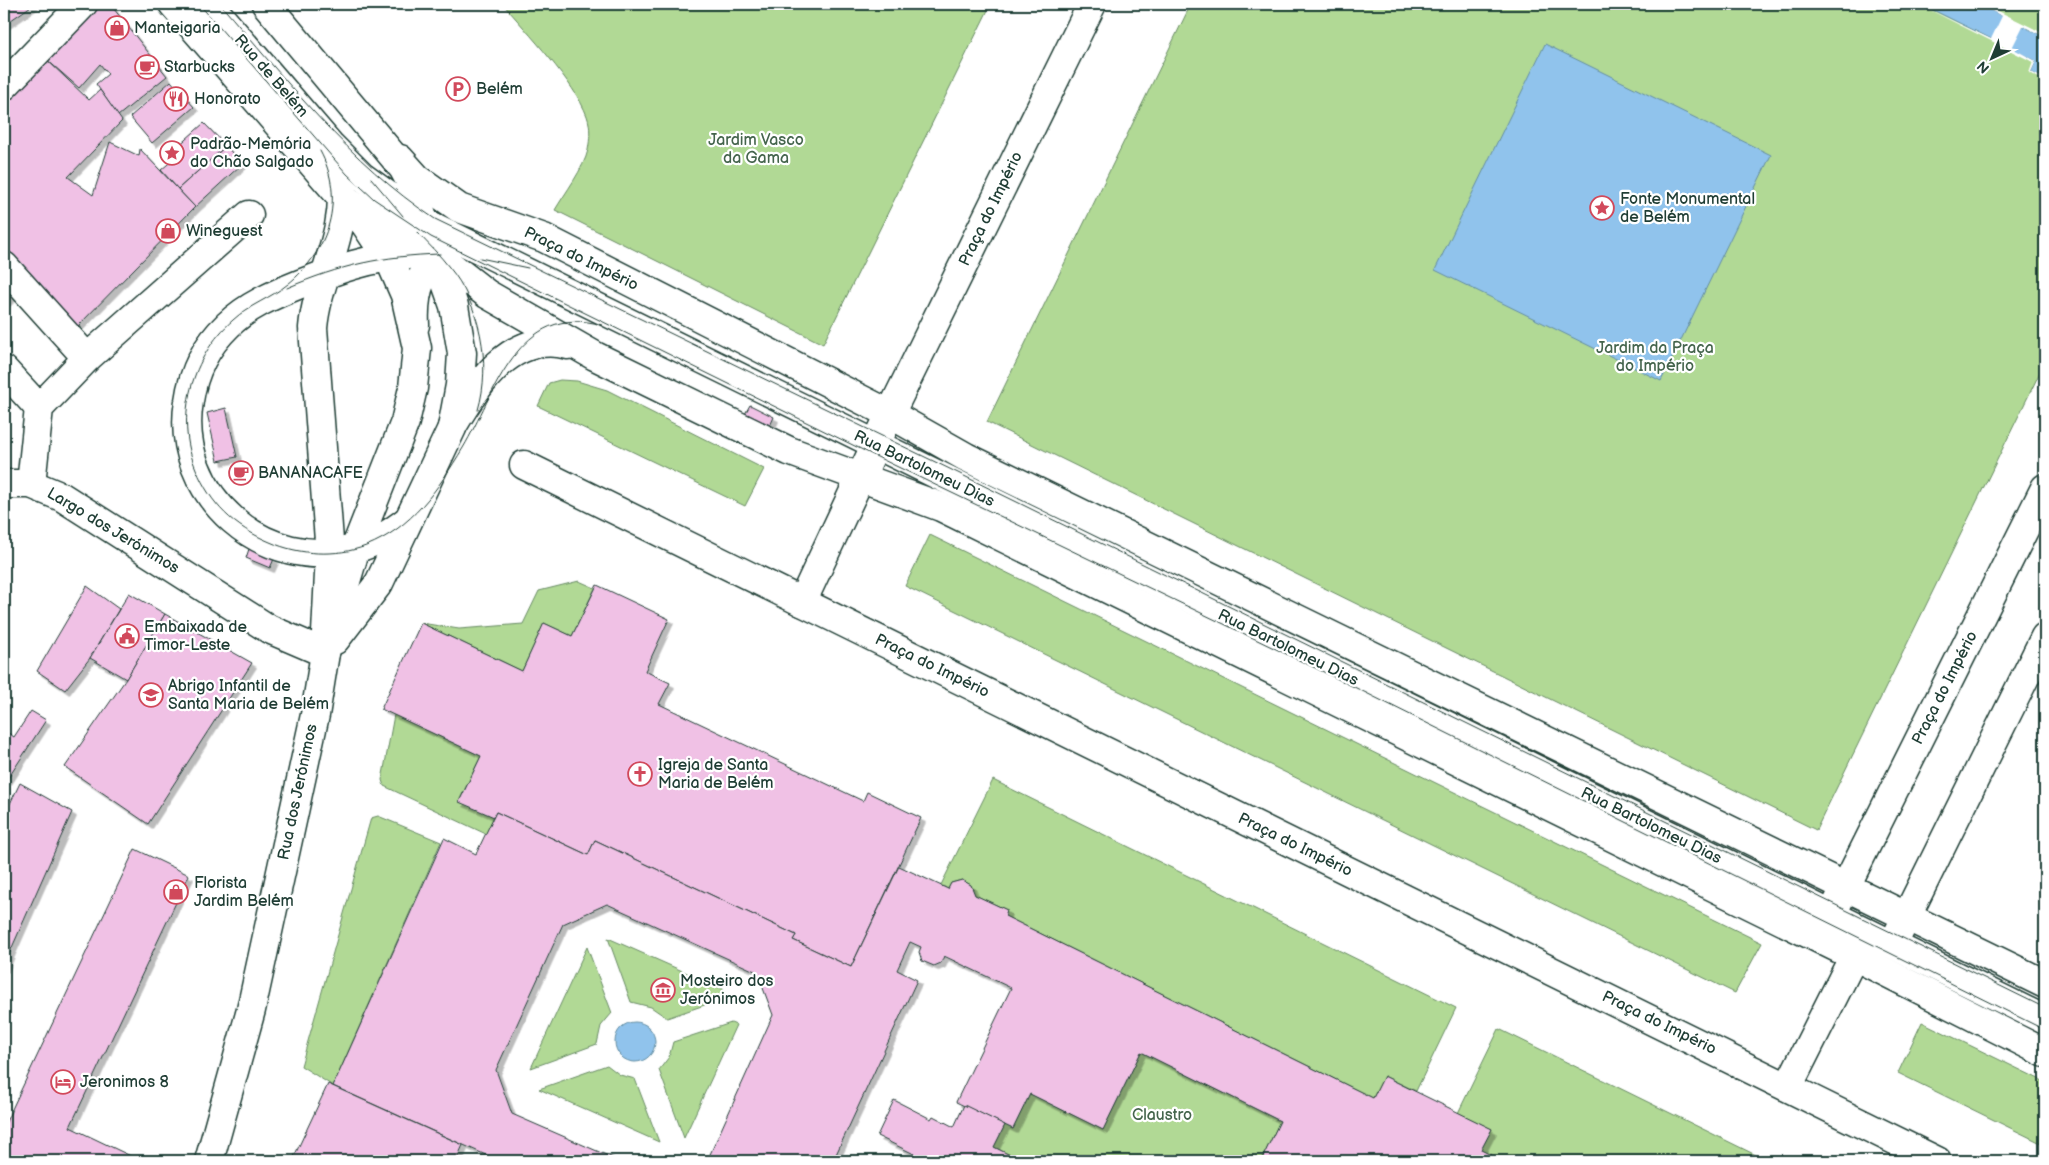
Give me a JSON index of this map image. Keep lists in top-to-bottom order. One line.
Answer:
{"streets":{"street":["Rua de Belém","Praça do Império","Rua Bartolomeu Dias","Largo dos Jerónimos","Rua dos Jerónimos"]},"crossings":[["Praça do Império","Rua Bartolomeu Dias"],["Largo dos Jerónimos","Rua dos Jerónimos"]],"parks":["Jardim Vasco da Gama","Jardim da Praça do Império","Claustro"],"places":{"shop":["Manteigaria","Wineguest","Florista Jardim Belém"],"cafe":["Starbucks","BANANACAFE"],"parking":["Belém"],"restaurant":["Honorato"],"place":["Padrão-Memória do Chão Salgado","Fonte Monumental de Belém"],"public building":["Embaixada de Timor-Leste"],"school or university":["Abrigo Infantil de Santa Maria de Belém"],"church":["Igreja de Santa Maria de Belém"],"museum":["Mosteiro dos Jerónimos"],"hotel":["Jeronimos 8"]},"north":"bottom left"}
